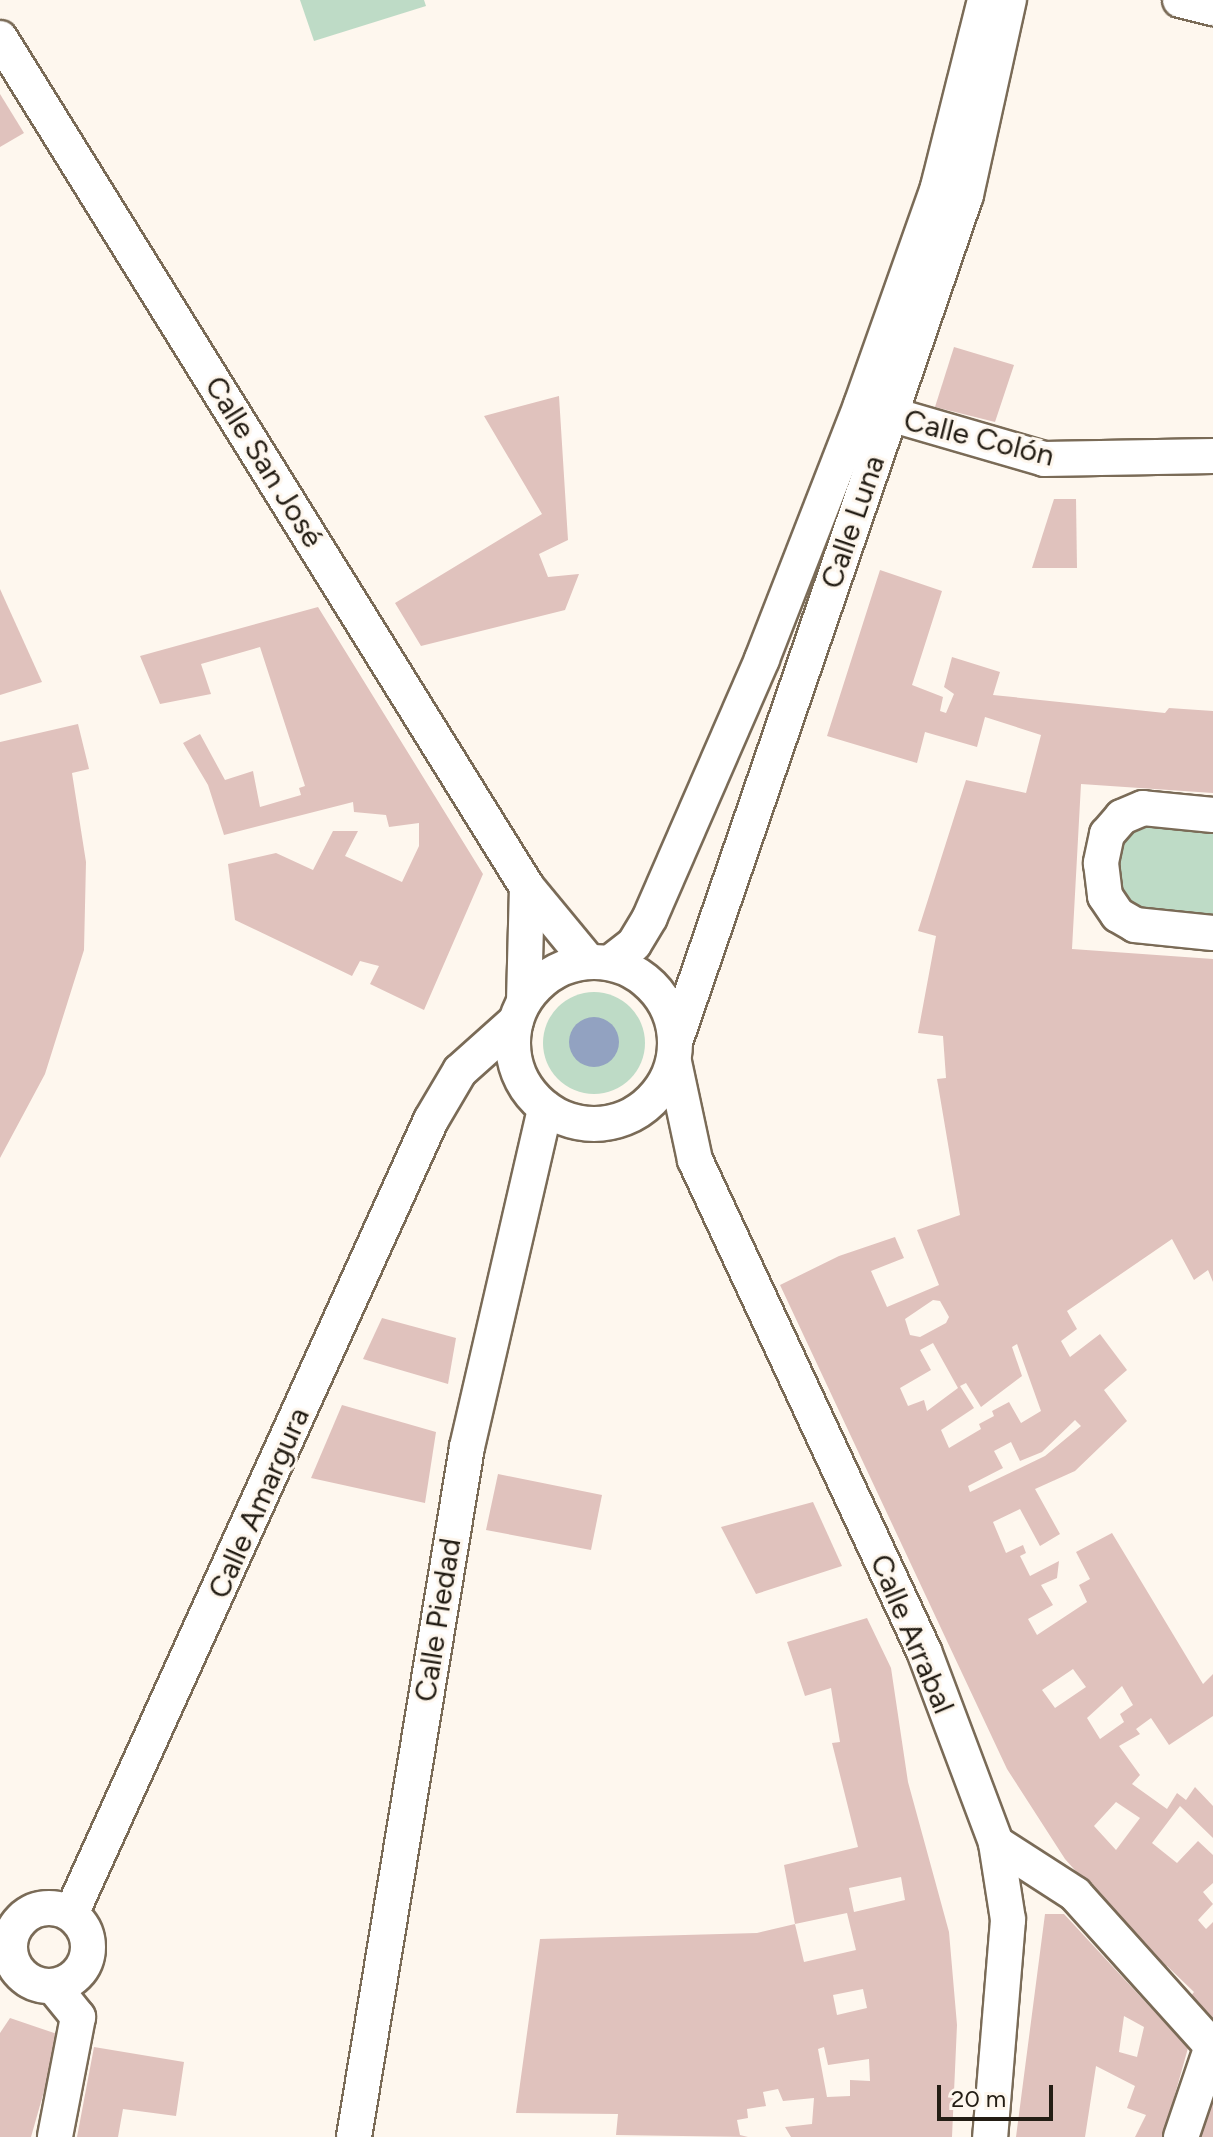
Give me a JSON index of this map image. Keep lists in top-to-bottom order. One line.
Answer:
{"streets":{"street":["Calle Colón","Calle San José","Calle Luna","Calle Amargura","Calle Piedad","Calle Arrabal"]},"crossings":[["Calle Colón","Calle Luna"],["Calle San José","Calle Luna"],["Calle San José","Calle Amargura"],["Calle San José","Calle Piedad"],["Calle San José","Calle Arrabal"],["Calle Luna","Calle Amargura"],["Calle Luna","Calle Piedad"],["Calle Luna","Calle Arrabal"],["Calle Amargura","Calle Piedad"],["Calle Amargura","Calle Arrabal"],["Calle Piedad","Calle Arrabal"]],"scale_bar":"20 m"}
